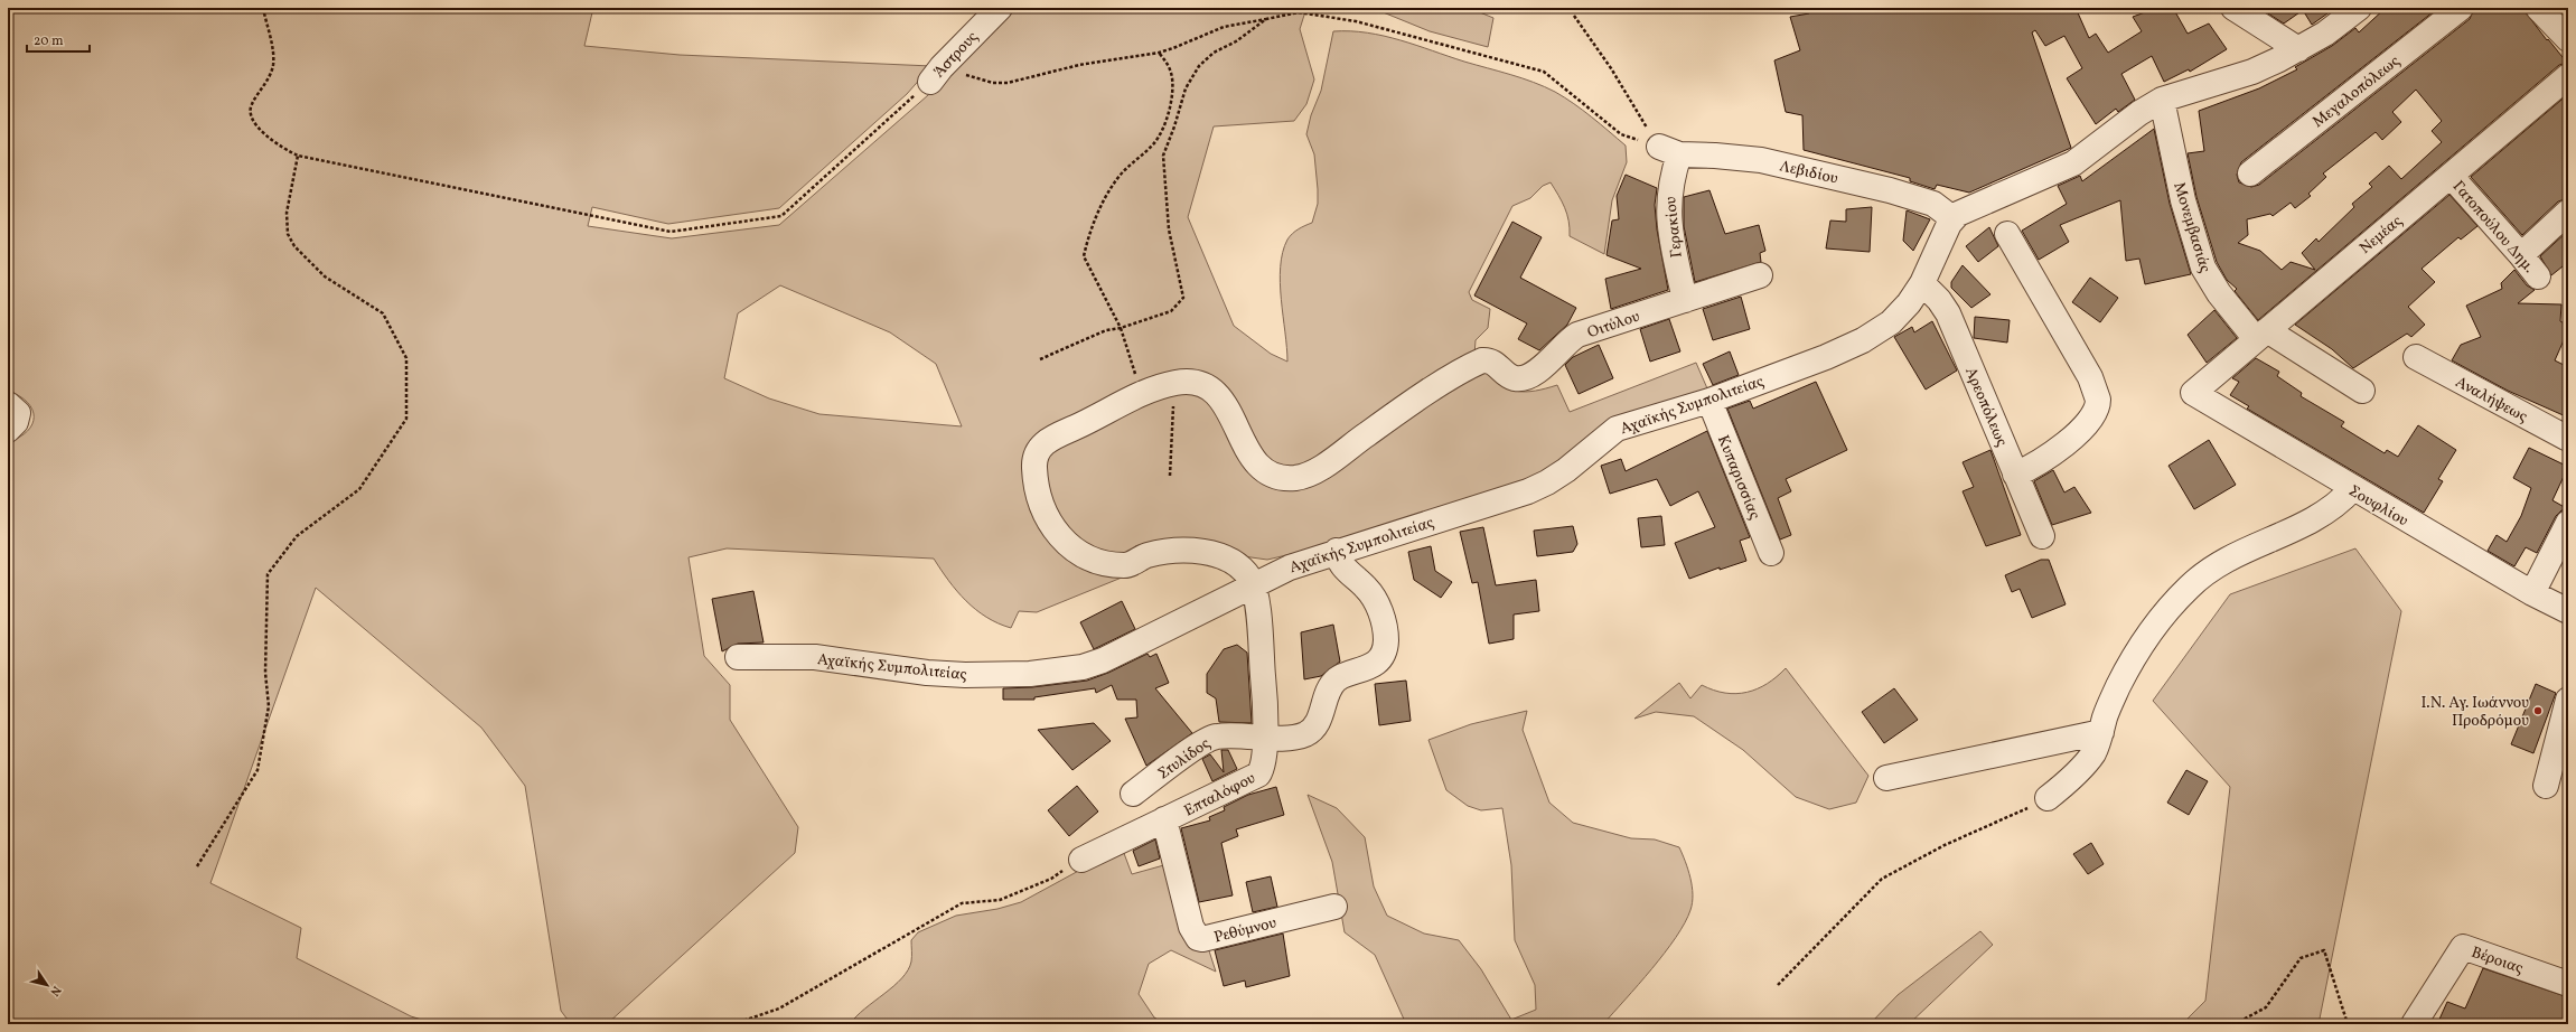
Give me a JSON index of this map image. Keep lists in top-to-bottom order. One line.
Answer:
{"streets":{"street":["Άστρους","Μεγαλοπόλεως","Λεβιδίου","Γατοπούλου Δημ.","Γερακίου","Μονεμβασιάς","Νεμέας","Οιτύλου","Αναλήψεως","Αχαϊκής Συμπολιτείας","Αρεοπόλεως","Κυπαρισσίας","Σουφλίου","Στυλίδος","Επταλόφου","Ρεθύμνου","Βέροιας"]},"crossings":[["Λεβιδίου","Γερακίου"],["Λεβιδίου","Αχαϊκής Συμπολιτείας"],["Γατοπούλου Δημ.","Νεμέας"],["Γερακίου","Οιτύλου"],["Μονεμβασιάς","Νεμέας"],["Μονεμβασιάς","Αχαϊκής Συμπολιτείας"],["Νεμέας","Σουφλίου"],["Αχαϊκής Συμπολιτείας","Αρεοπόλεως"],["Αχαϊκής Συμπολιτείας","Κυπαρισσίας"],["Αχαϊκής Συμπολιτείας","Στυλίδος"],["Αχαϊκής Συμπολιτείας","Επταλόφου"],["Στυλίδος","Επταλόφου"],["Επταλόφου","Ρεθύμνου"]],"places":["Ι.Ν. Αγ. Ιωάννου Προδρόμου"],"scale_bar":"20 m","north":"bottom right"}
